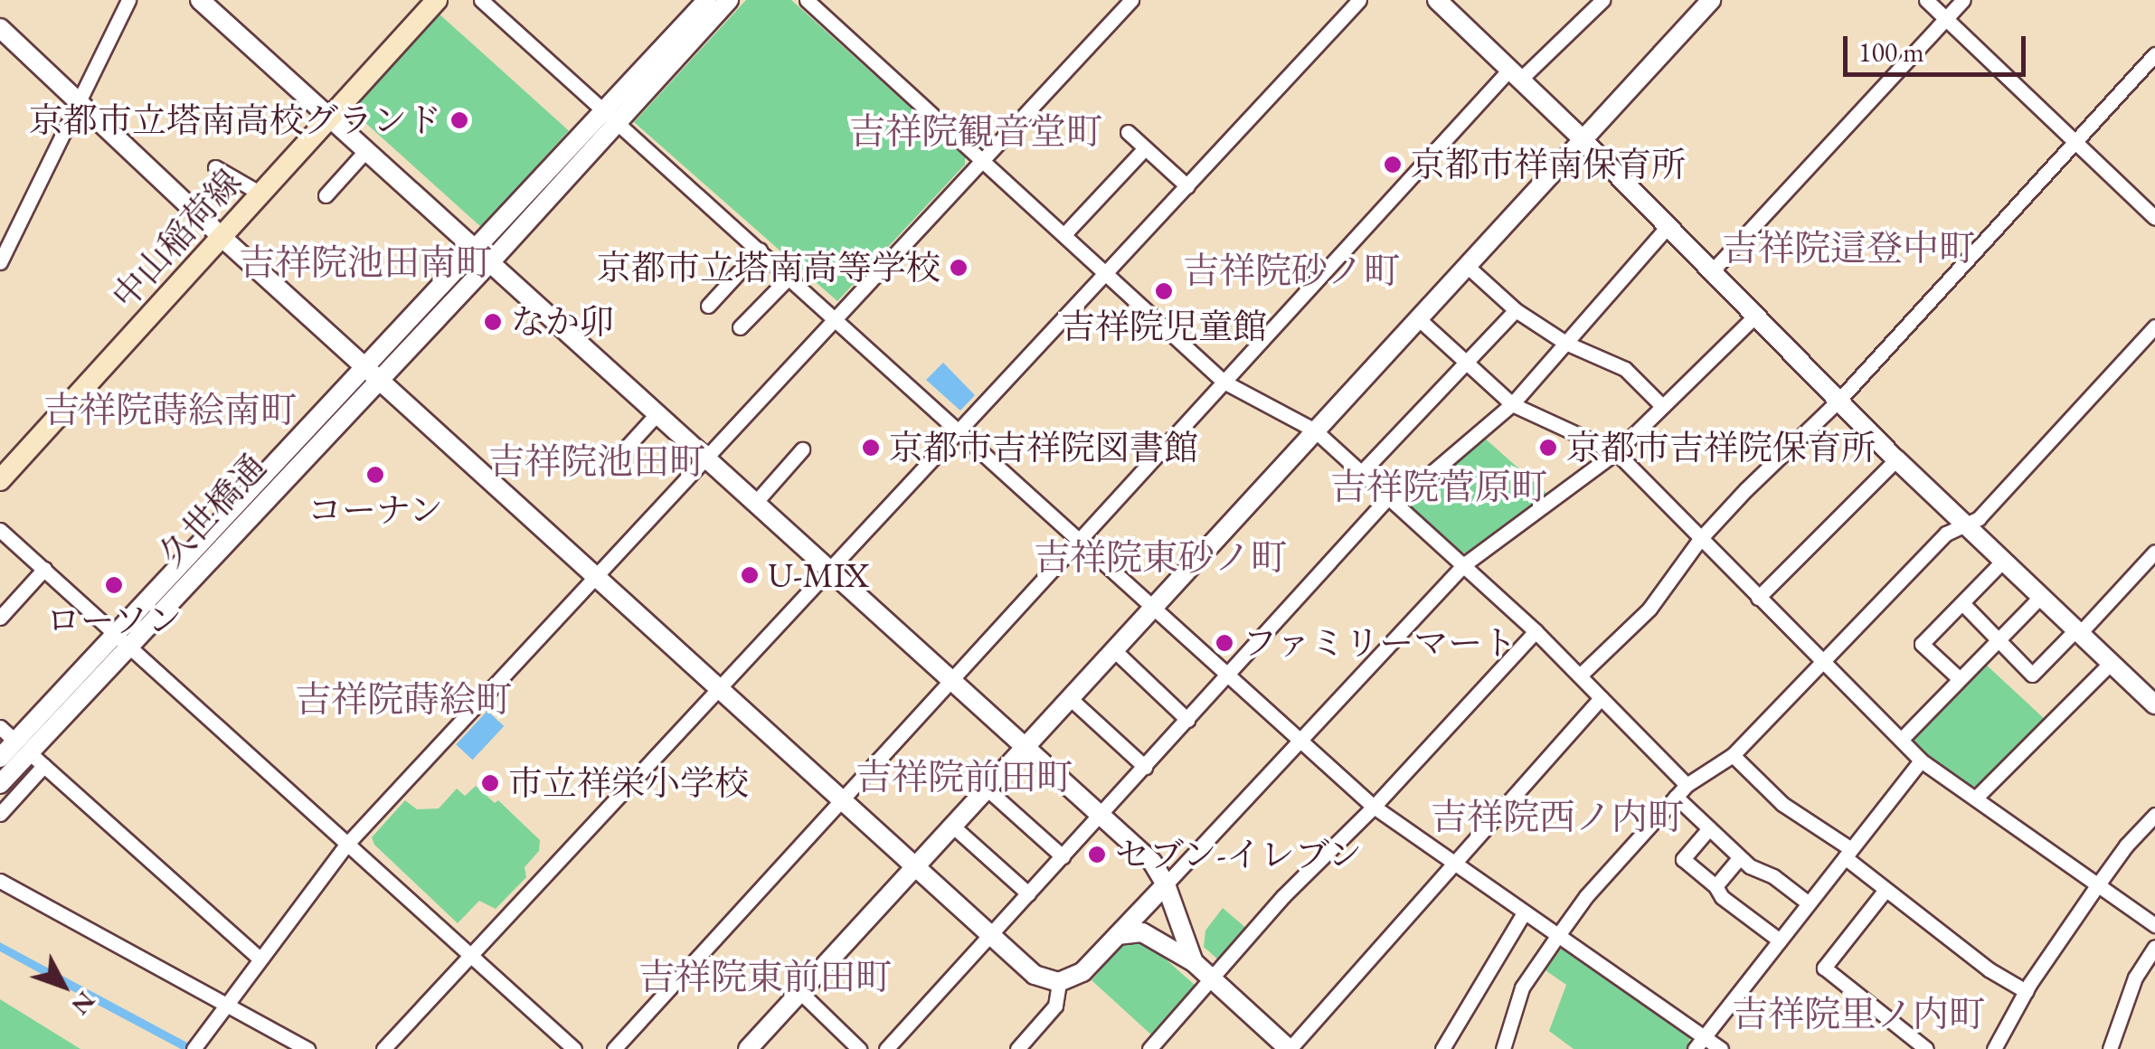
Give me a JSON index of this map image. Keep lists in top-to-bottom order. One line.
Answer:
{"streets":{"main road":["中山稲荷線"],"street":["久世橋通"]},"districts":["吉祥院観音堂町","吉祥院這登中町","吉祥院池田南町","吉祥院砂ノ町","吉祥院蒔絵南町","吉祥院池田町","吉祥院菅原町","吉祥院東砂ノ町","吉祥院蒔絵町","吉祥院前田町","吉祥院西ノ内町","吉祥院東前田町","吉祥院里ノ内町"],"places":["京都市立塔南高校グランド","京都市祥南保育所","京都市立塔南高等学校","吉祥院児童館","なか卯","京都市吉祥院図書館","京都市吉祥院保育所","コーナン","U-MIX","ローソン","ファミリーマート","市立祥栄小学校","セブン-イレブン"],"scale_bar":"100 m","north":"bottom right"}
